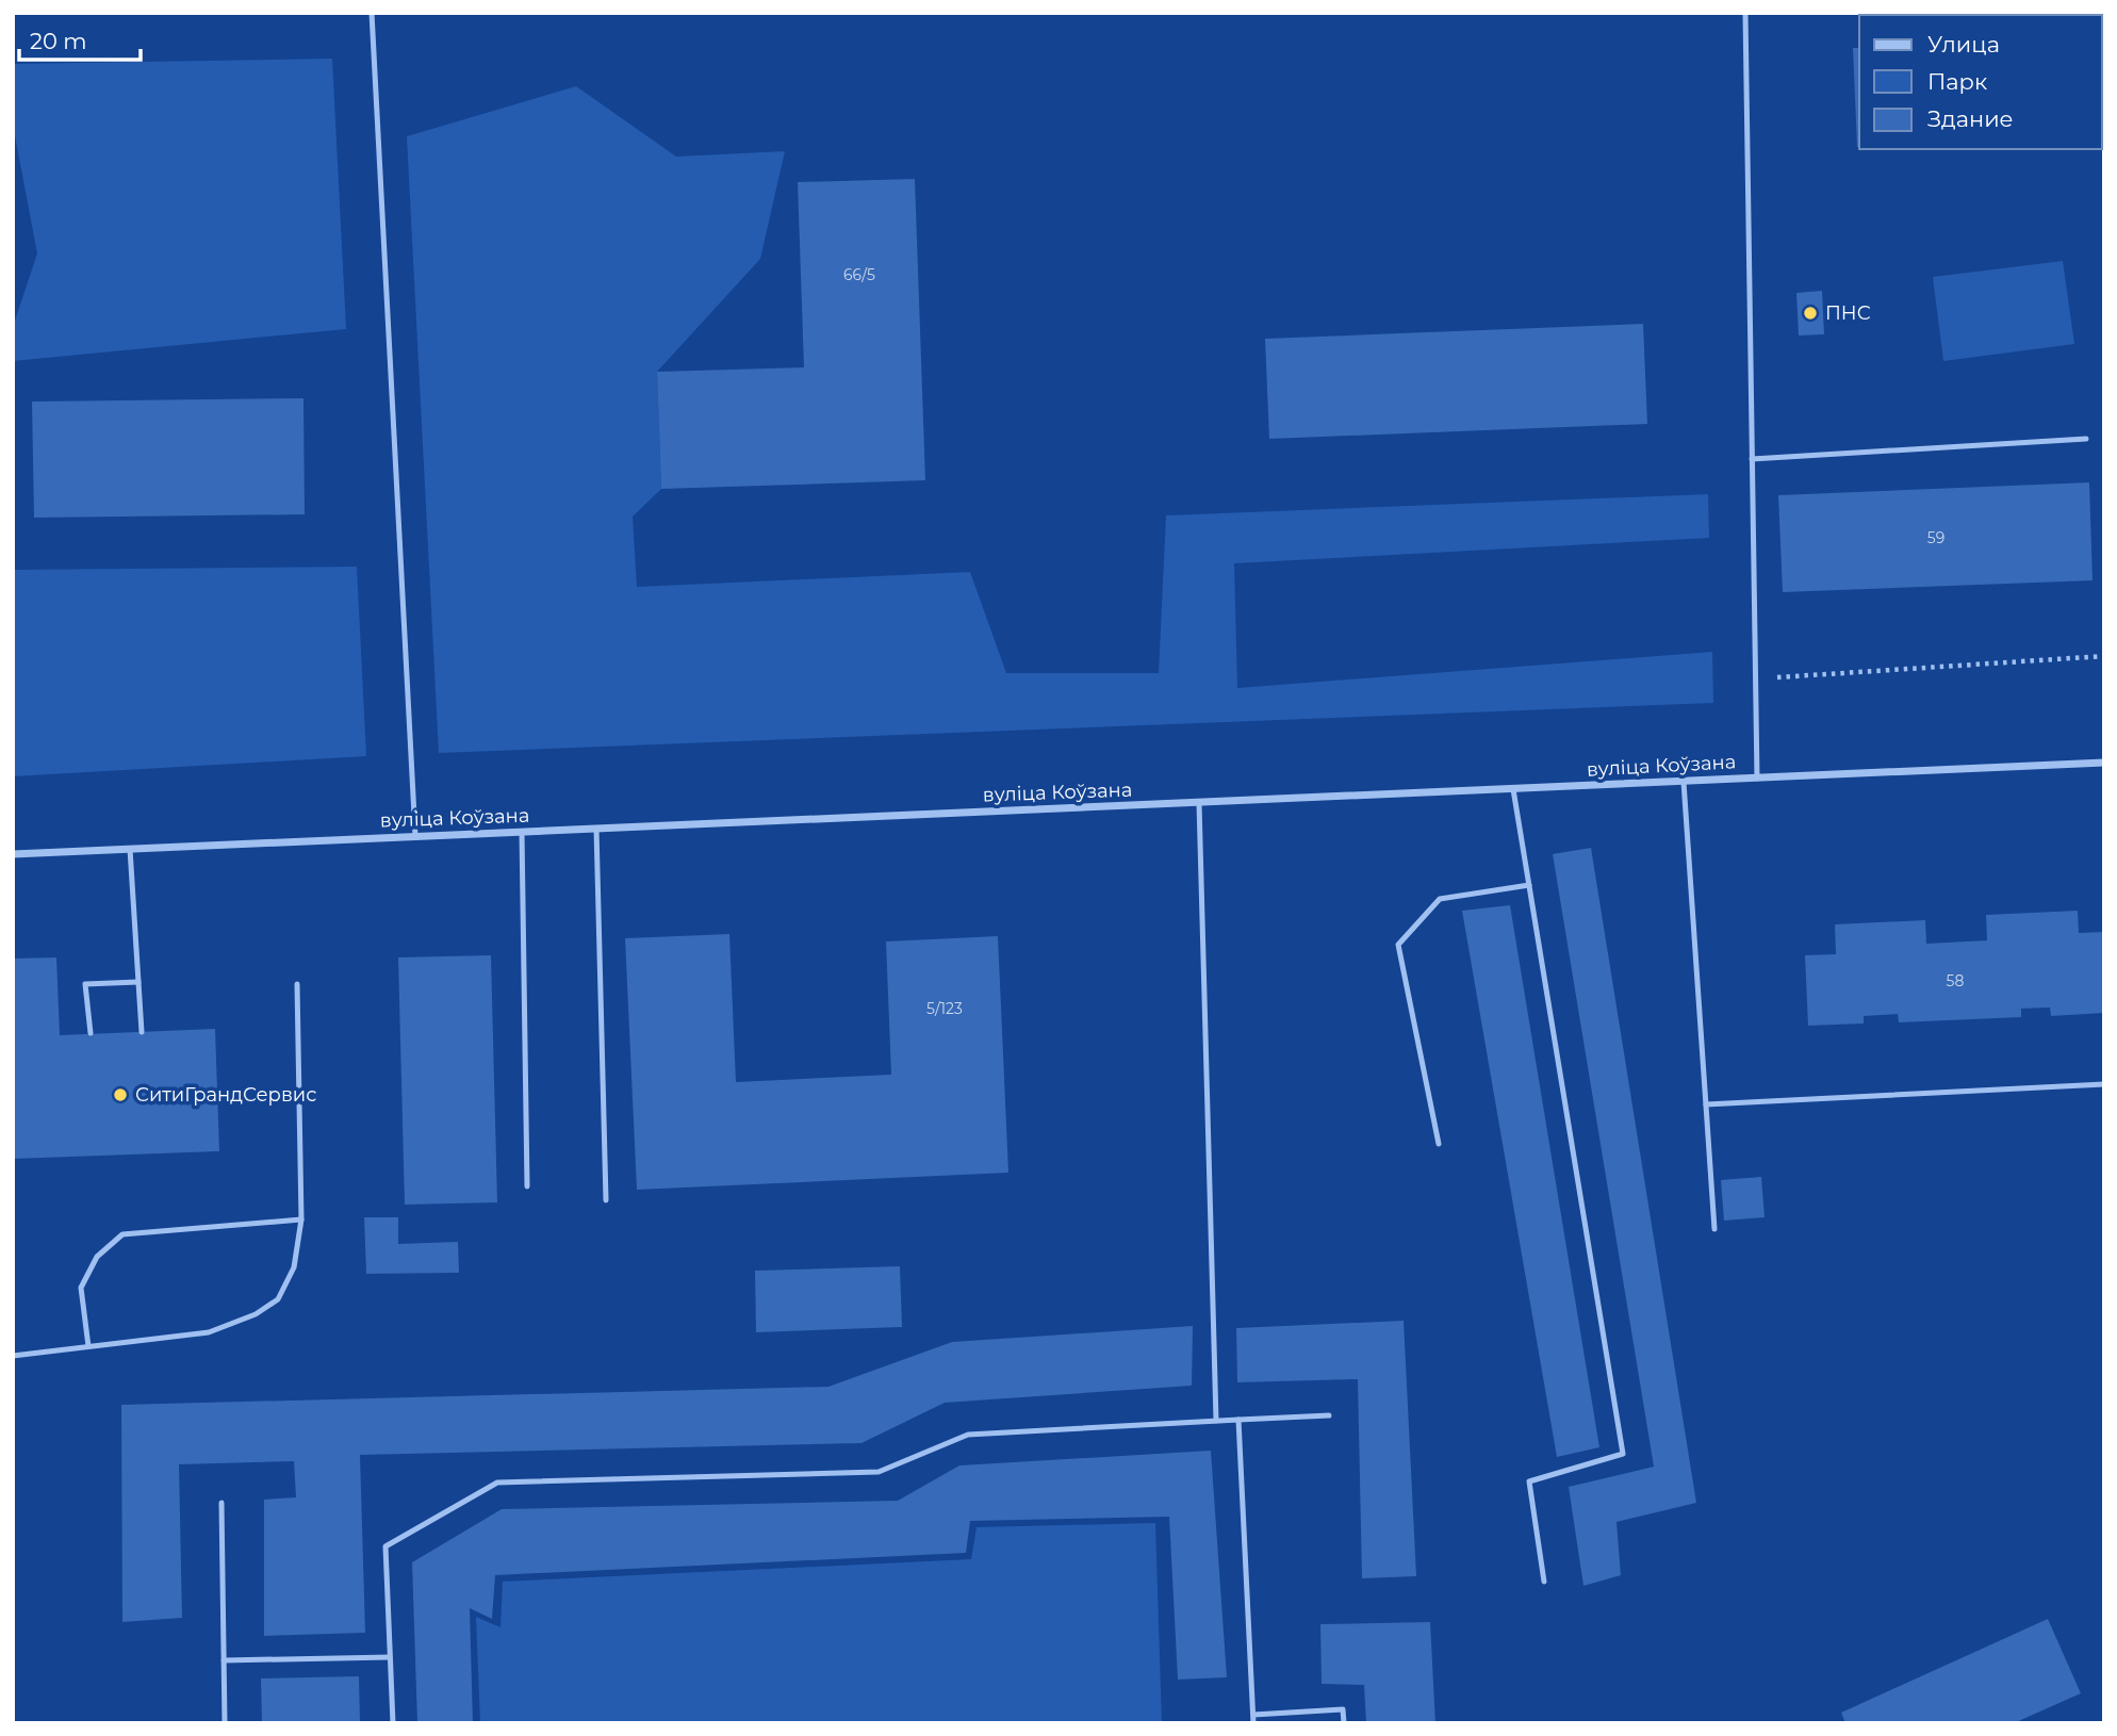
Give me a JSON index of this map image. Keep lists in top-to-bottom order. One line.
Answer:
{"streets":{"street":["вуліца Коўзана"]},"places":["ПНС","СитиГрандСервис"],"house_numbers":["66/5","59","58","5/123"],"legend":["Улица","Парк","Здание"],"scale_bar":"20 m"}
